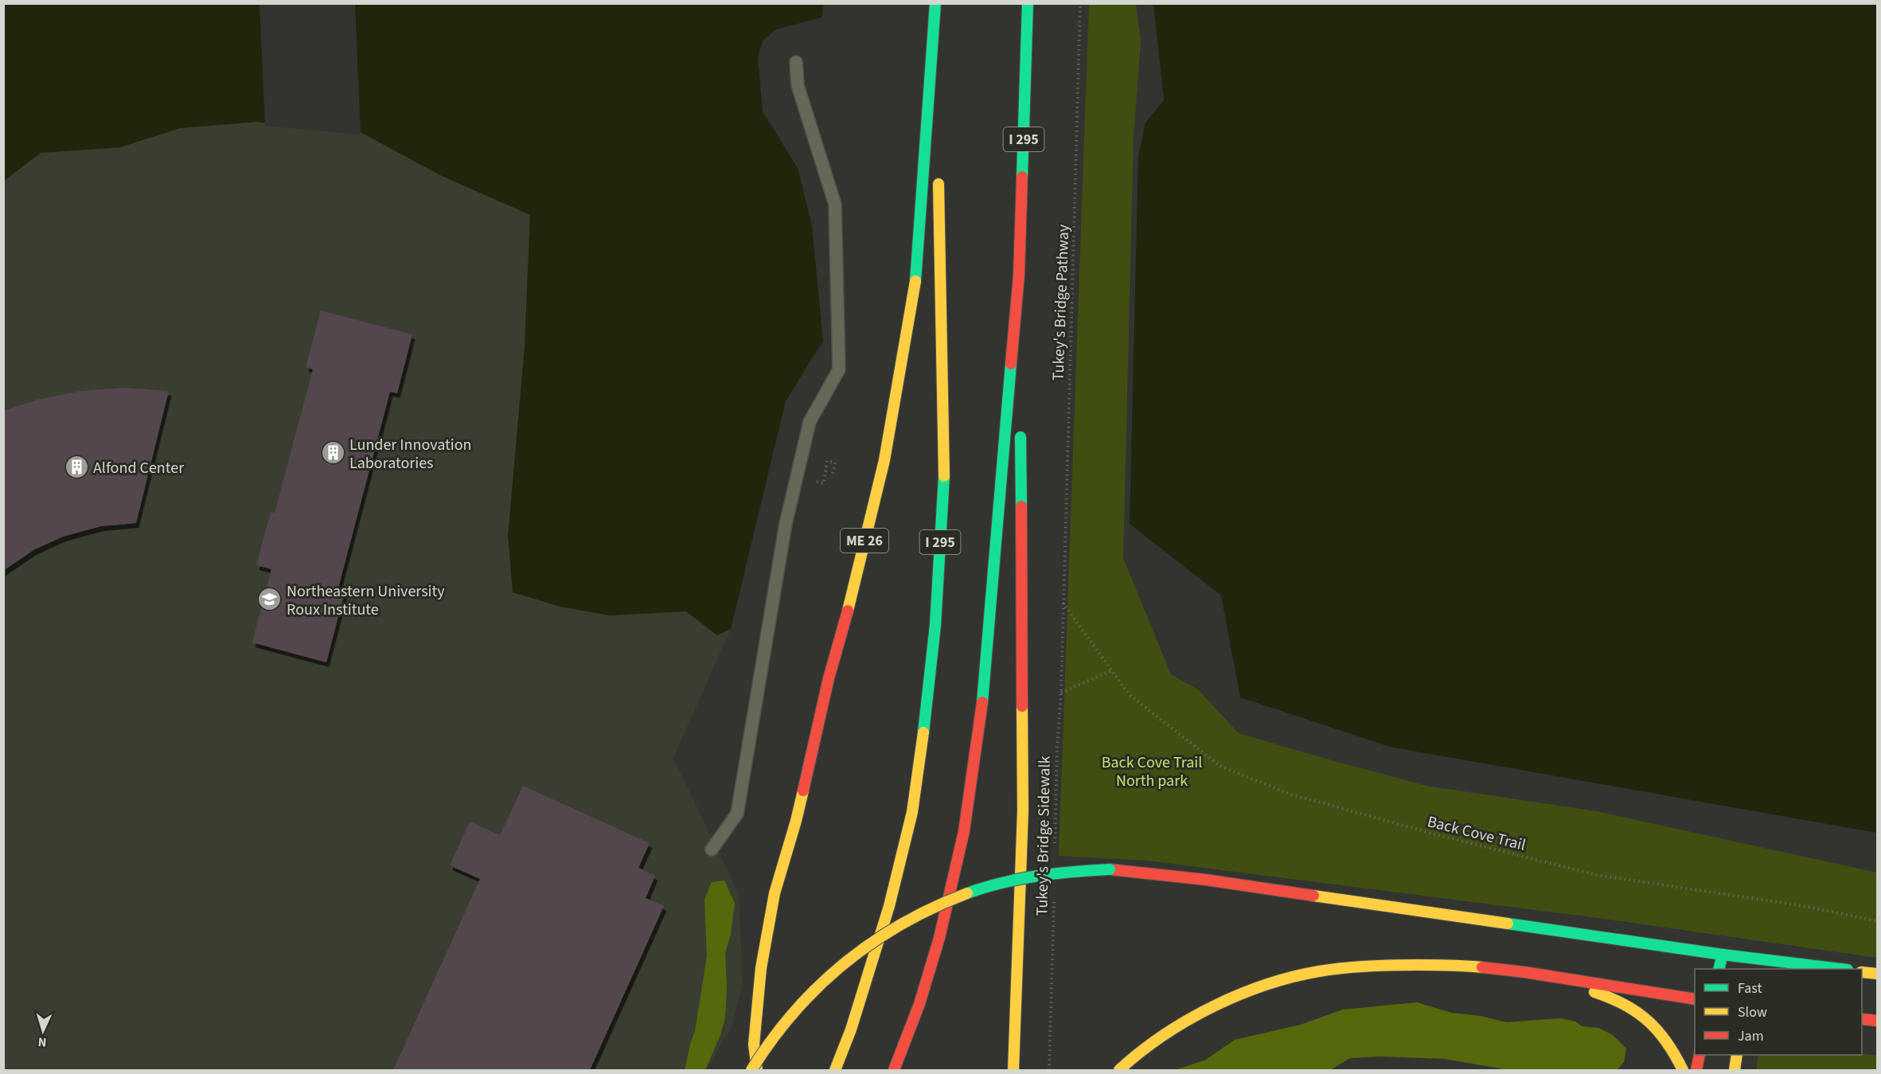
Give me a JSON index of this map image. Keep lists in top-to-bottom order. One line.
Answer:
{"streets":{"main road":["I 295","ME 26"],"path":["Tukey's Bridge Pathway","Back Cove Trail","Tukey's Bridge Sidewalk"]},"crossings":[["Tukey's Bridge Pathway","Back Cove Trail"],["Tukey's Bridge Pathway","Tukey's Bridge Sidewalk"],["Back Cove Trail","Tukey's Bridge Sidewalk"]],"parks":["Back Cove Trail North park"],"places":{"building":["Lunder Innovation Laboratories","Alfond Center"],"school or university":["Northeastern University Roux Institute"]},"legend":["Fast","Slow","Jam"],"north":"bottom"}
